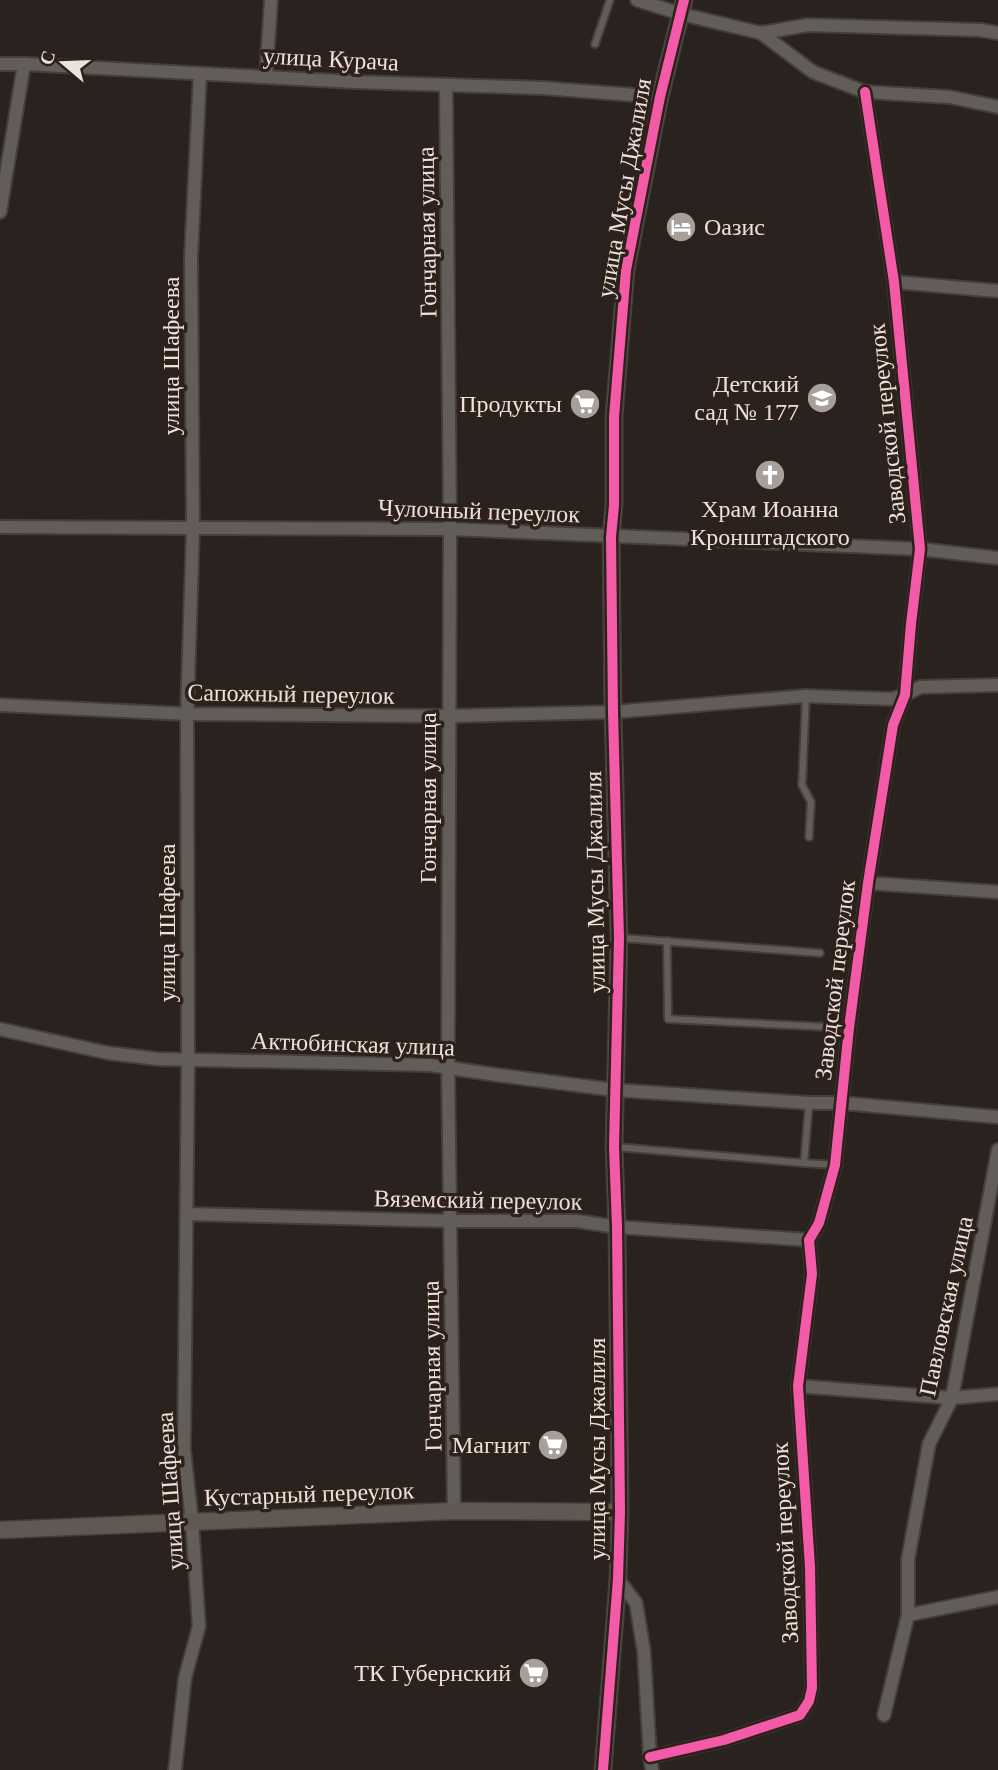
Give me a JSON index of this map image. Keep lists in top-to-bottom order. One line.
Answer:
{"streets":{"street":["улица Курача","улица Мусы Джалиля","Гончарная улица","улица Шафеева","Заводской переулок","Чулочный переулок","Сапожный переулок","Актюбинская улица","Вяземский переулок","Павловская улица","Кустарный переулок"]},"crossings":[["улица Курача","улица Мусы Джалиля"],["улица Курача","Гончарная улица"],["улица Курача","улица Шафеева"],["улица Мусы Джалиля","Чулочный переулок"],["улица Мусы Джалиля","Сапожный переулок"],["улица Мусы Джалиля","Актюбинская улица"],["улица Мусы Джалиля","Вяземский переулок"],["улица Мусы Джалиля","Кустарный переулок"],["Гончарная улица","Чулочный переулок"],["Гончарная улица","Сапожный переулок"],["Гончарная улица","Актюбинская улица"],["Гончарная улица","Вяземский переулок"],["Гончарная улица","Кустарный переулок"],["улица Шафеева","Чулочный переулок"],["улица Шафеева","Сапожный переулок"],["улица Шафеева","Актюбинская улица"],["улица Шафеева","Вяземский переулок"],["улица Шафеева","Кустарный переулок"],["Заводской переулок","Чулочный переулок"],["Заводской переулок","Сапожный переулок"],["Заводской переулок","Актюбинская улица"],["Заводской переулок","Вяземский переулок"]],"places":{"hotel":["Оазис"],"school or university":["Детский сад № 177"],"supermarket":["Продукты","Магнит","ТК Губернский"],"church":["Храм Иоанна Кронштадского"]},"north":"left"}
